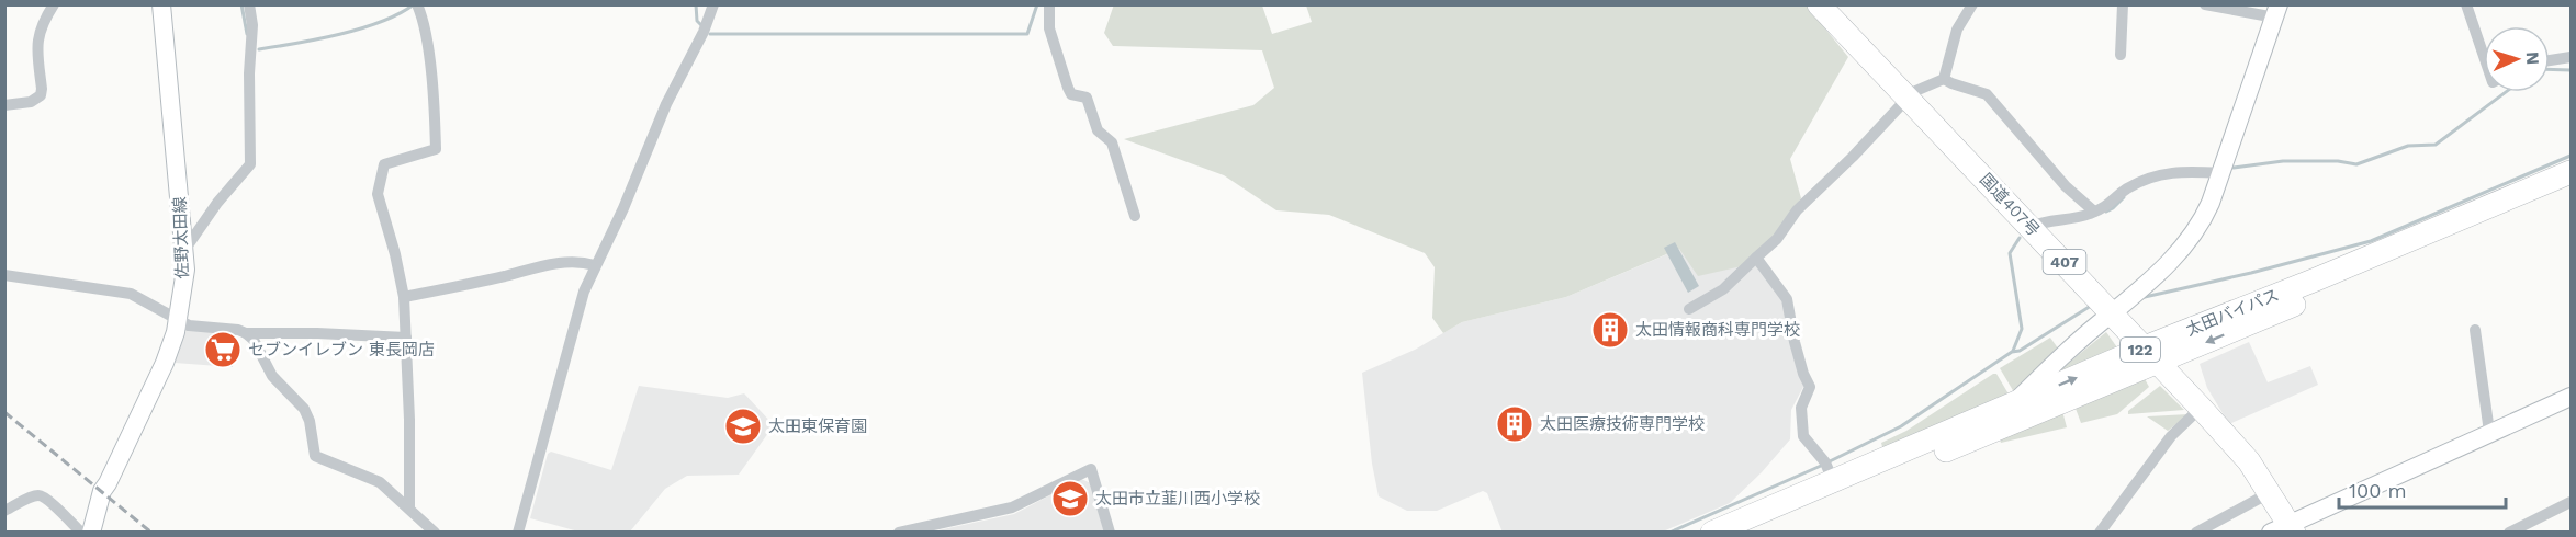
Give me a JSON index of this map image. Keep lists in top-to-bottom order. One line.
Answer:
{"streets":{"highway":["国道407号","407","太田バイパス","122"],"street":["佐野太田線"]},"crossings":[["国道407号","太田バイパス"]],"places":{"building":["太田情報商科専門学校","太田医療技術専門学校"],"supermarket":["セブンイレブン 東長岡店"],"school or university":["太田東保育園","太田市立韮川西小学校"]},"scale_bar":"100 m","north":"right"}
